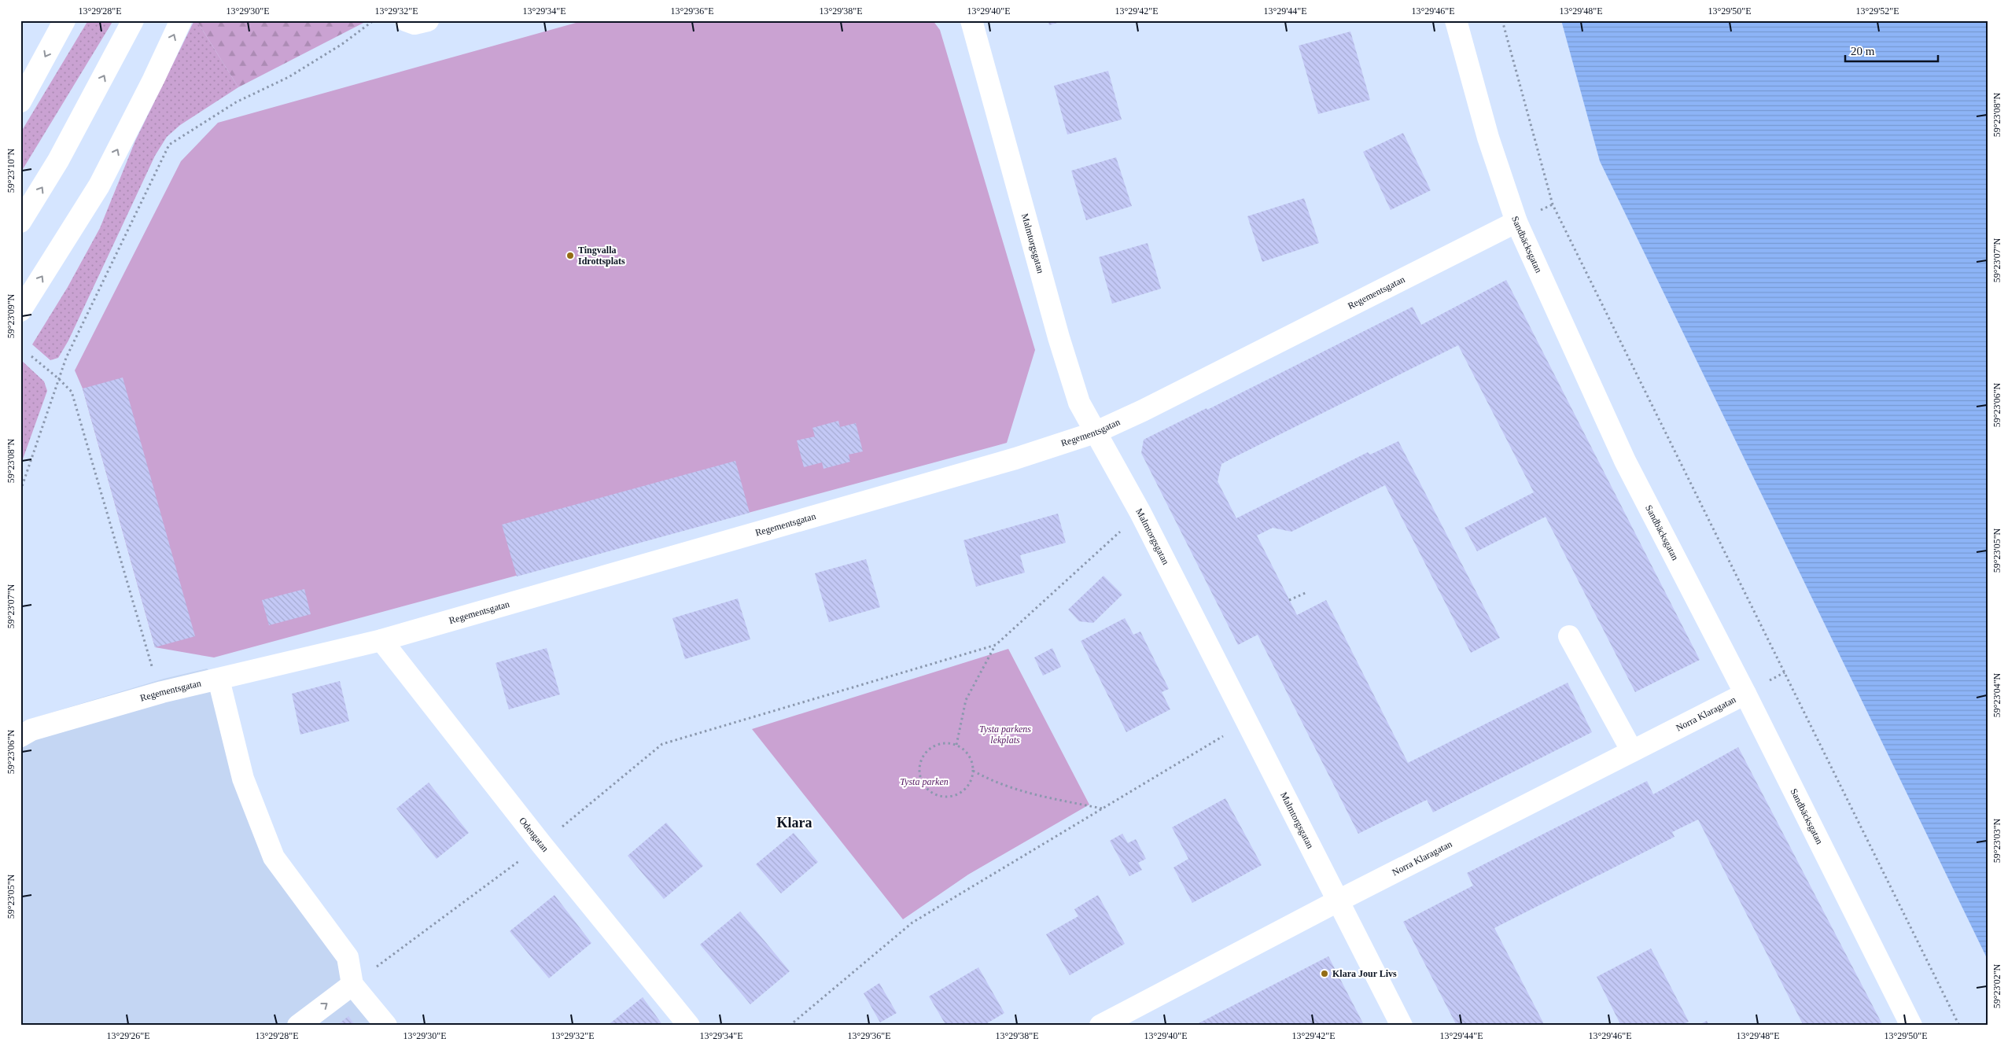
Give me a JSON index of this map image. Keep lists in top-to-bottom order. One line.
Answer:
{"streets":{"main road":["Malmtorgsgatan","Sandbäcksgatan","Regementsgatan","Norra Klaragatan","Odengatan"]},"crossings":[["Malmtorgsgatan","Regementsgatan"],["Malmtorgsgatan","Norra Klaragatan"],["Sandbäcksgatan","Regementsgatan"],["Sandbäcksgatan","Norra Klaragatan"],["Regementsgatan","Odengatan"]],"districts":["Klara"],"parks":["Tysta parkens lekplats","Tysta parken"],"places":["Tingvalla Idrottsplats","Klara Jour Livs"],"scale_bar":"20 m","coordinates":["13°29'28\"E","13°29'30\"E","13°29'32\"E","13°29'34\"E","13°29'36\"E","13°29'38\"E","13°29'40\"E","13°29'42\"E","13°29'44\"E","13°29'46\"E","13°29'48\"E","13°29'50\"E","13°29'52\"E","59°23'08\"N","59°23'10\"N","59°23'07\"N","59°23'09\"N","59°23'06\"N","59°23'05\"N","59°23'04\"N","59°23'03\"N","59°23'02\"N","13°29'26\"E"]}
